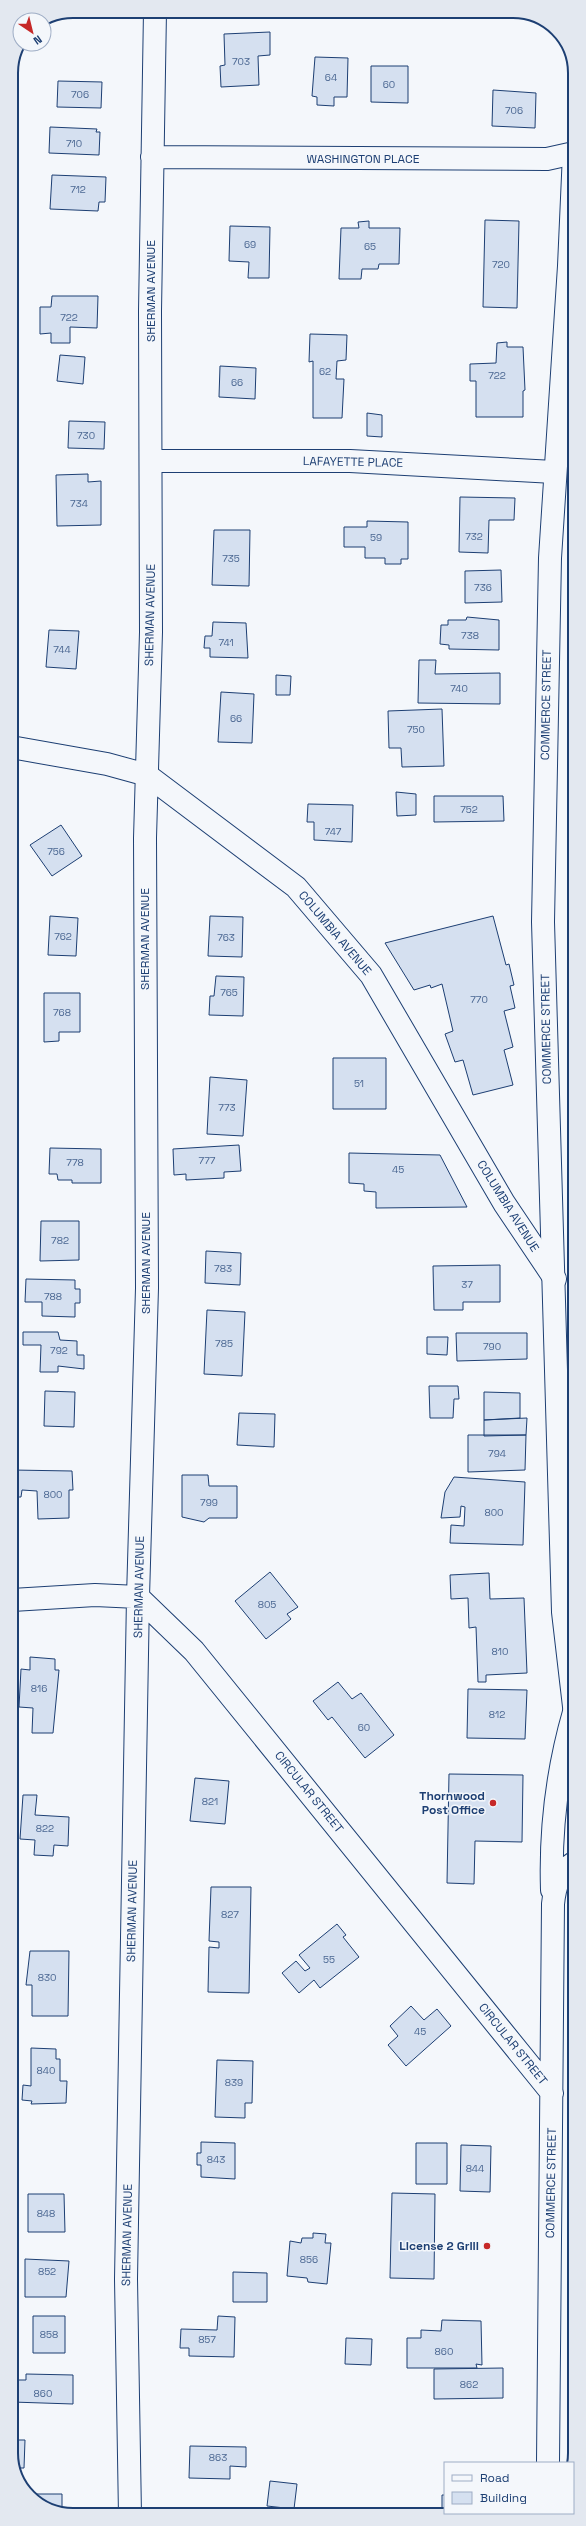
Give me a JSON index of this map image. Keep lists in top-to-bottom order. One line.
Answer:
{"streets":{"street":["WASHINGTON PLACE","SHERMAN AVENUE","LAFAYETTE PLACE","COMMERCE STREET","COLUMBIA AVENUE","CIRCULAR STREET"]},"crossings":[["WASHINGTON PLACE","SHERMAN AVENUE"],["SHERMAN AVENUE","LAFAYETTE PLACE"],["SHERMAN AVENUE","COLUMBIA AVENUE"],["SHERMAN AVENUE","CIRCULAR STREET"],["LAFAYETTE PLACE","COMMERCE STREET"],["COMMERCE STREET","COLUMBIA AVENUE"],["COMMERCE STREET","CIRCULAR STREET"]],"places":["Thornwood Post Office","License 2 Grill"],"house_numbers":["703","64","60","706","706","710","712","69","65","720","722","62","722","66","730","734","732","59","735","736","738","741","744","740","66","750","752","747","756","762","763","765","770","768","51","773","777","778","45","782","783","37","788","785","790","792","794","800","799","800","805","810","816","812","60","821","822","827","55","830","45","840","839","843","844","848","856","852","858","857","860","862","860","863"],"legend":["Road","Building"],"north":"bottom right"}
